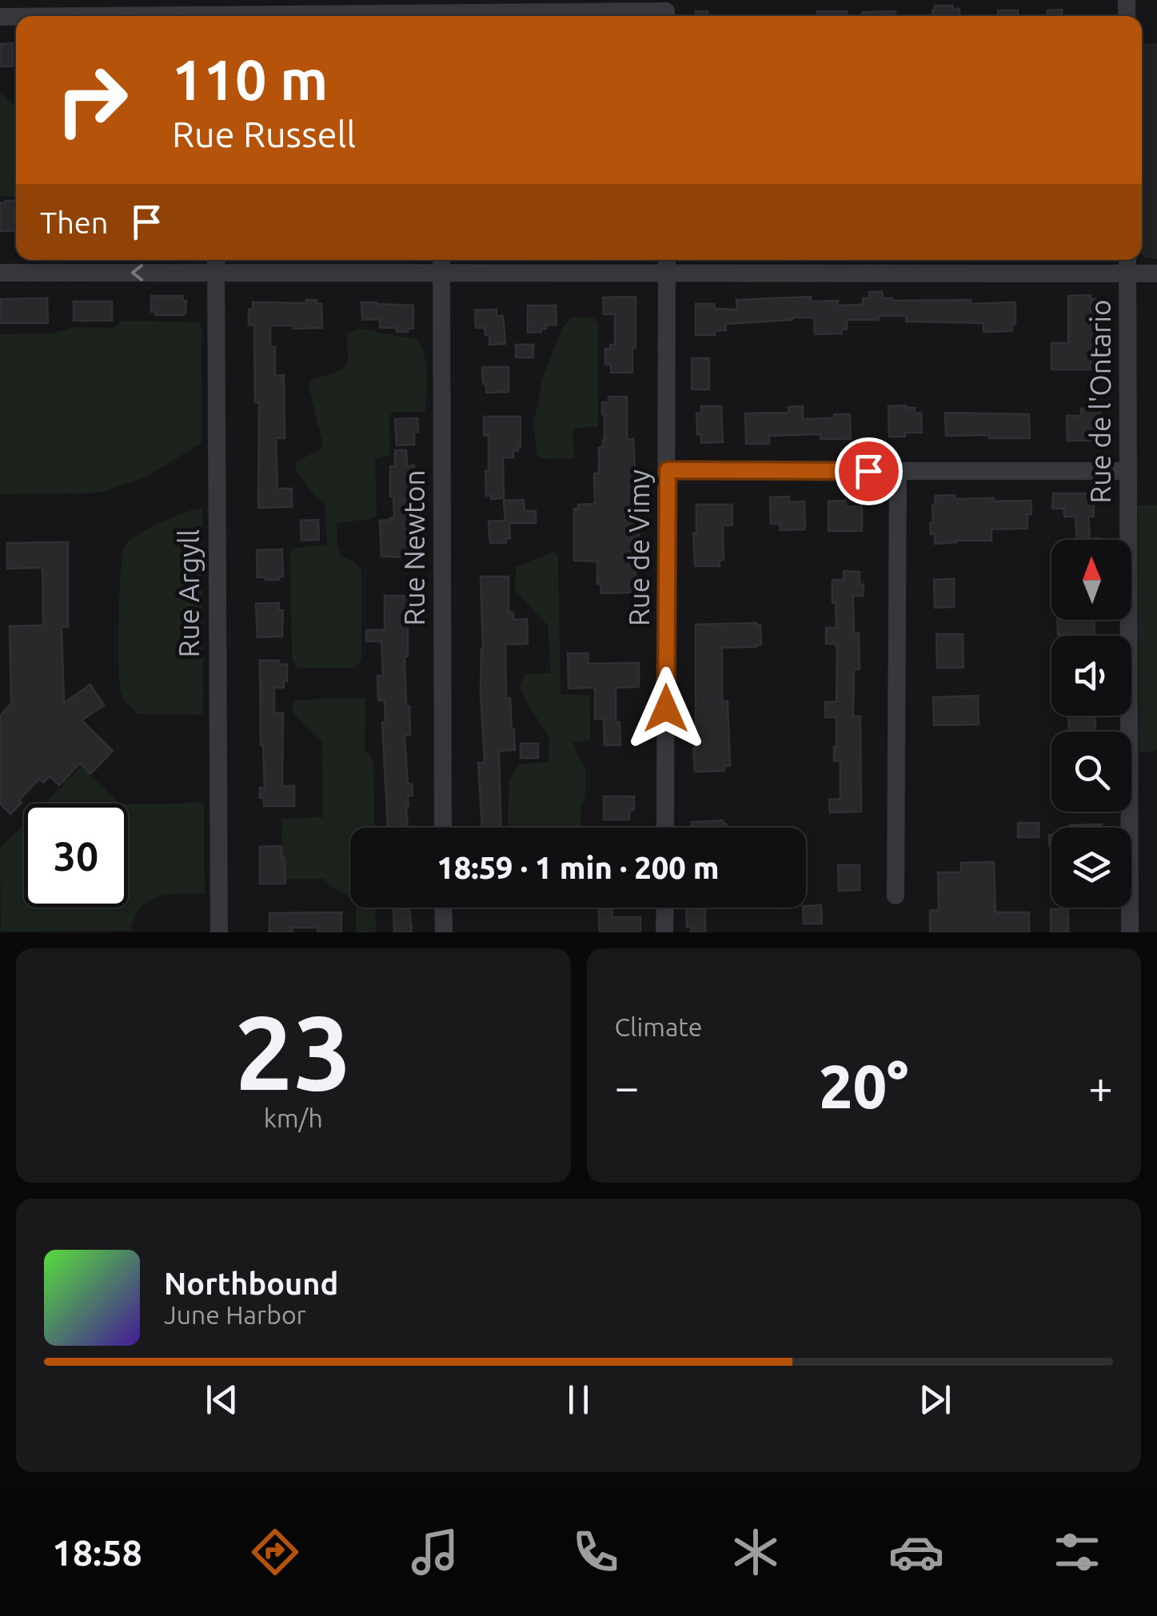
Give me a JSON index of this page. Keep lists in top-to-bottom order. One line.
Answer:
{"streets":{"street":["Rue de l'Ontario","Rue Newton","Rue de Vimy","Rue Argyll"]},"north":"top","page":{"turn":["110 m","Rue Russell"],"then":"Then","limit":"30","trip":"18:59 · 1 min · 200 m","tile":[["23","km/h"],"Climate"],"heat":["−","20°","+"],"song":["Northbound","June Harbor"],"tabs":"18:58"}}
